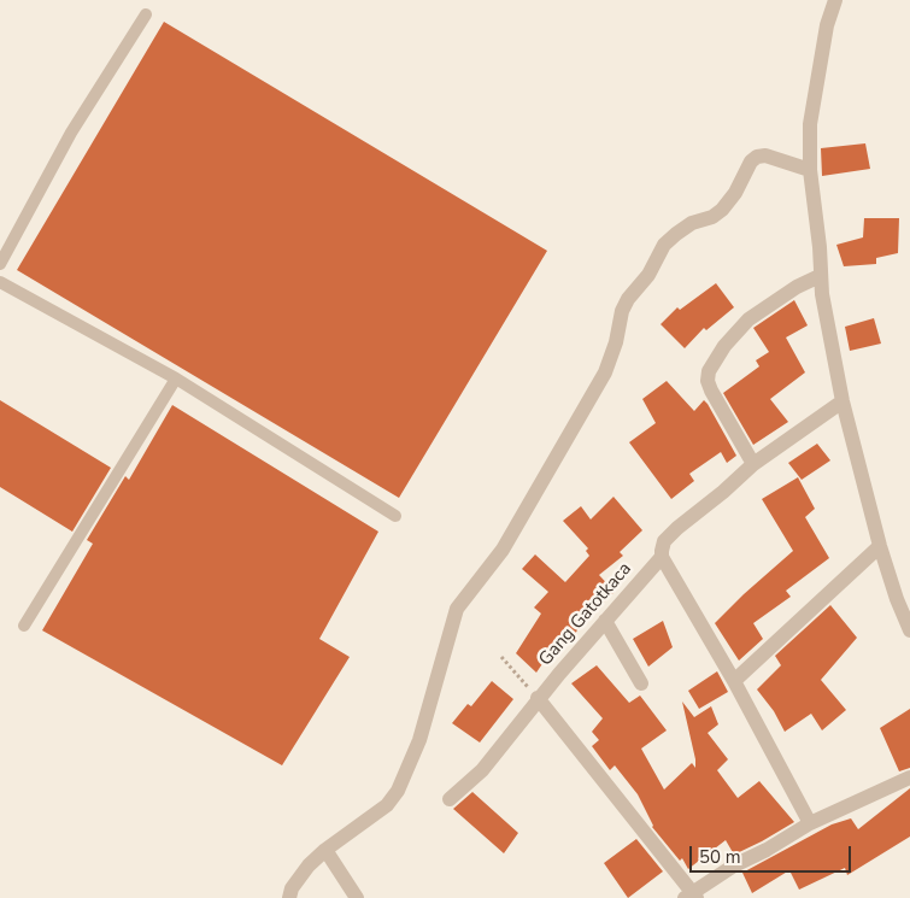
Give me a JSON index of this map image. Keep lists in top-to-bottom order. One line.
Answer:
{"streets":{"street":["Gang Gatotkaca"]},"scale_bar":"50 m"}
